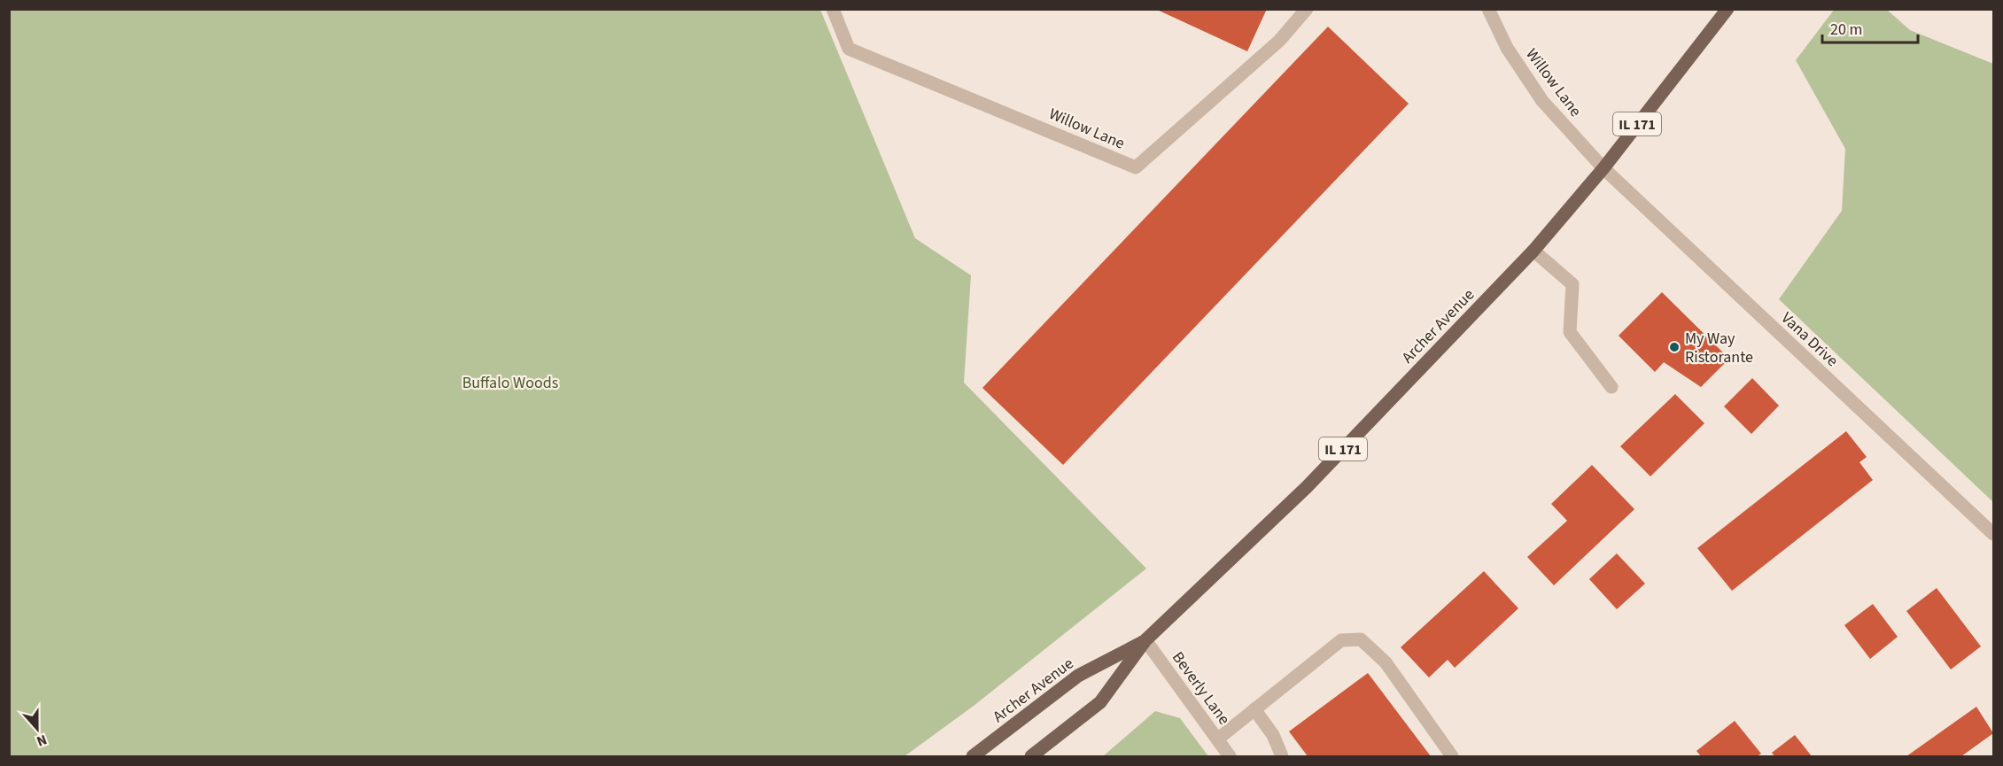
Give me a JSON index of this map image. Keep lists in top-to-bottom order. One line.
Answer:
{"streets":{"main road":["IL 171","Archer Avenue"],"street":["Willow Lane","Vana Drive","Beverly Lane"]},"crossings":[["Willow Lane","Archer Avenue"],["Willow Lane","Vana Drive"],["Archer Avenue","Vana Drive"],["Archer Avenue","Beverly Lane"]],"parks":["Buffalo Woods"],"places":["My Way Ristorante"],"scale_bar":"20 m","north":"bottom"}
